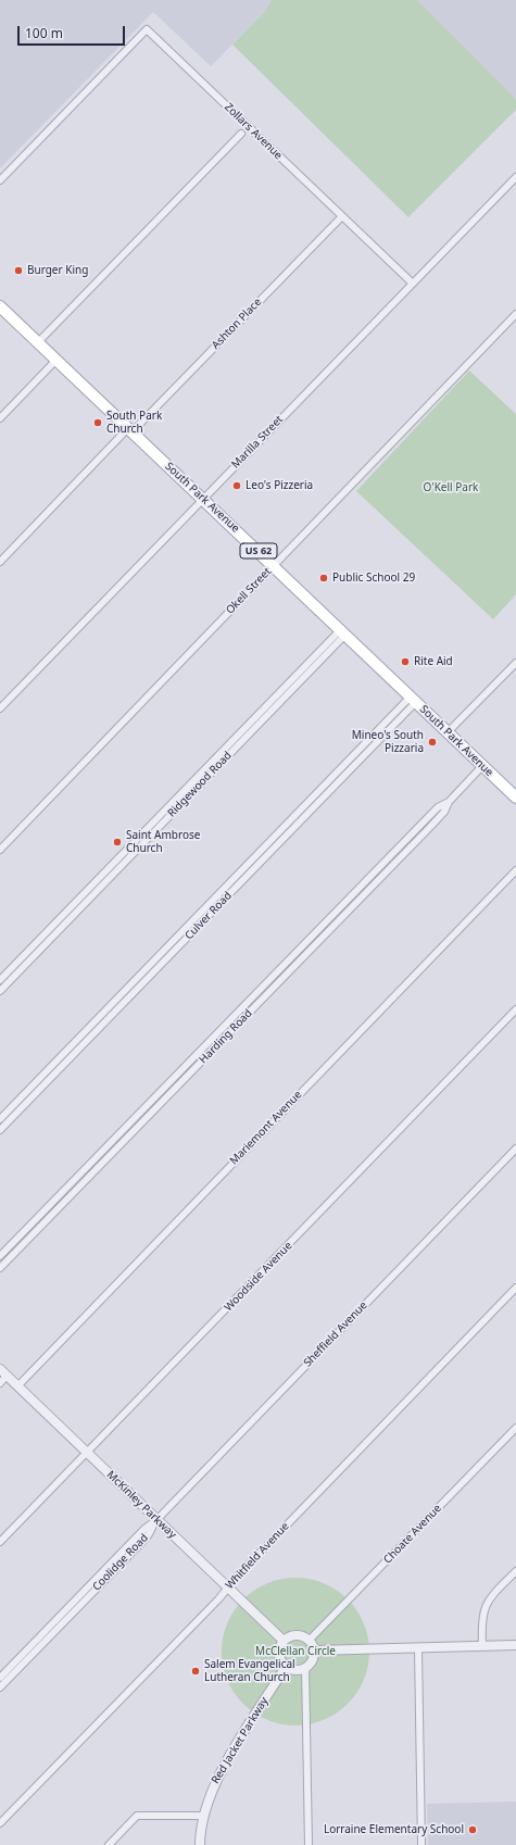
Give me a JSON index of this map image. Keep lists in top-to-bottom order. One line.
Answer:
{"streets":{"main road":["South Park Avenue","US 62"],"street":["Zollars Avenue","Ashton Place","Marilla Street","Okell Street","Ridgewood Road","Culver Road","Harding Road","Mariemont Avenue","Woodside Avenue","Sheffield Avenue","McKinley Parkway","Choate Avenue","Whitfield Avenue","Coolidge Road","Red Jacket Parkway"]},"crossings":[["Zollars Avenue","Ashton Place"],["Zollars Avenue","Marilla Street"],["Ashton Place","South Park Avenue"],["Marilla Street","South Park Avenue"],["South Park Avenue","Okell Street"],["South Park Avenue","Ridgewood Road"],["South Park Avenue","Culver Road"],["South Park Avenue","Harding Road"],["Mariemont Avenue","McKinley Parkway"],["Woodside Avenue","McKinley Parkway"],["Sheffield Avenue","McKinley Parkway"],["Sheffield Avenue","Coolidge Road"],["McKinley Parkway","Choate Avenue"],["McKinley Parkway","Whitfield Avenue"],["McKinley Parkway","Coolidge Road"],["McKinley Parkway","Red Jacket Parkway"],["Choate Avenue","Red Jacket Parkway"]],"parks":["O'Kell Park","McClellan Circle"],"places":["Burger King","South Park Church","Leo's Pizzeria","Public School 29","Rite Aid","Mineo's South Pizzaria","Saint Ambrose Church","Salem Evangelical Lutheran Church","Lorraine Elementary School"],"scale_bar":"100 m"}
